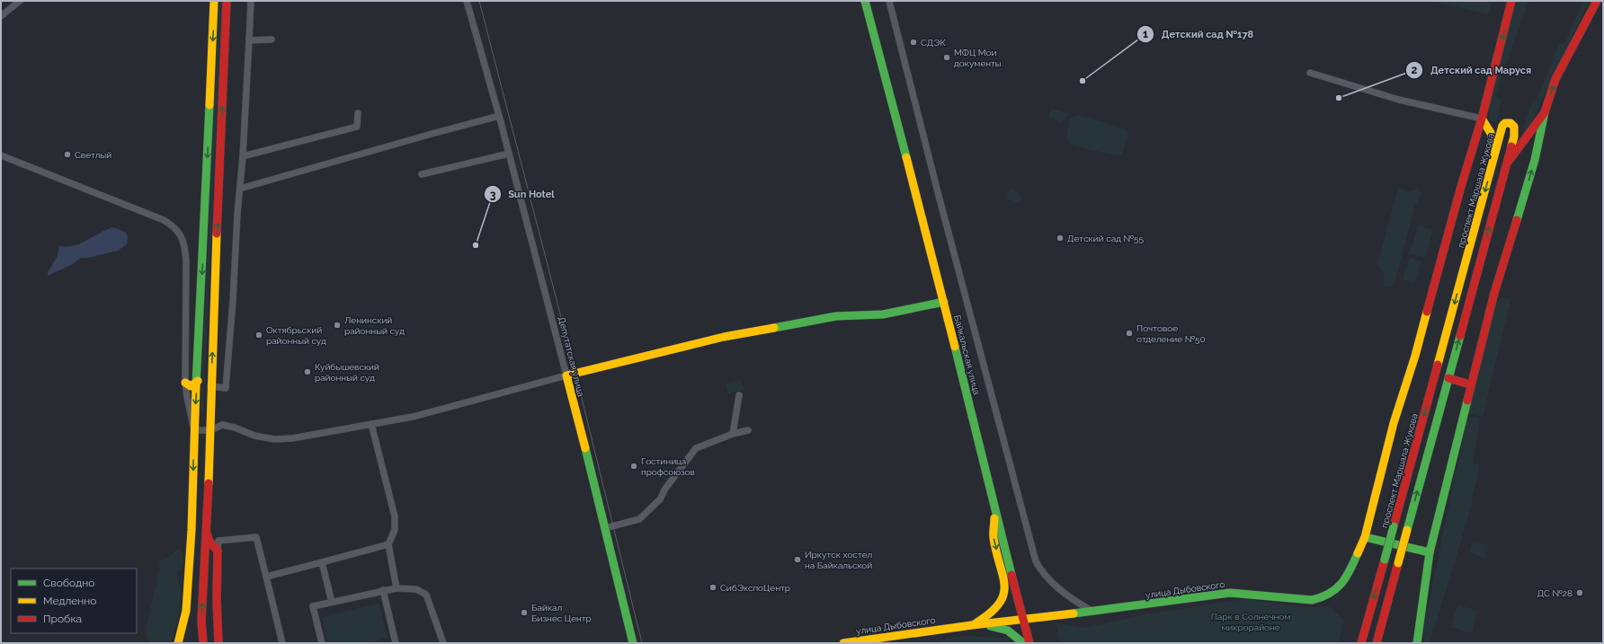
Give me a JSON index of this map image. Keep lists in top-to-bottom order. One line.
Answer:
{"streets":{"main road":["проспект Маршала Жукова","Байкальская улица","Депутатская улица","улица Дыбовского"]},"crossings":[["Байкальская улица","улица Дыбовского"]],"parks":["Парк в Солнечном микрорайоне"],"places":["СДЭК","МФЦ Мои документы","Детский сад №178","Детский сад Маруся","Светлый","Детский сад №55","Sun Hotel","Ленинский районный суд","Почтовое отделение №50","Октябрьский районный суд","Куйбышевский районный суд","Гостиница профсоюзов","Иркутск хостел на Байкальской","СибЭкспоЦентр","ДС №28","Байкал Бизнес Центр"],"legend":["Свободно","Медленно","Пробка"]}
